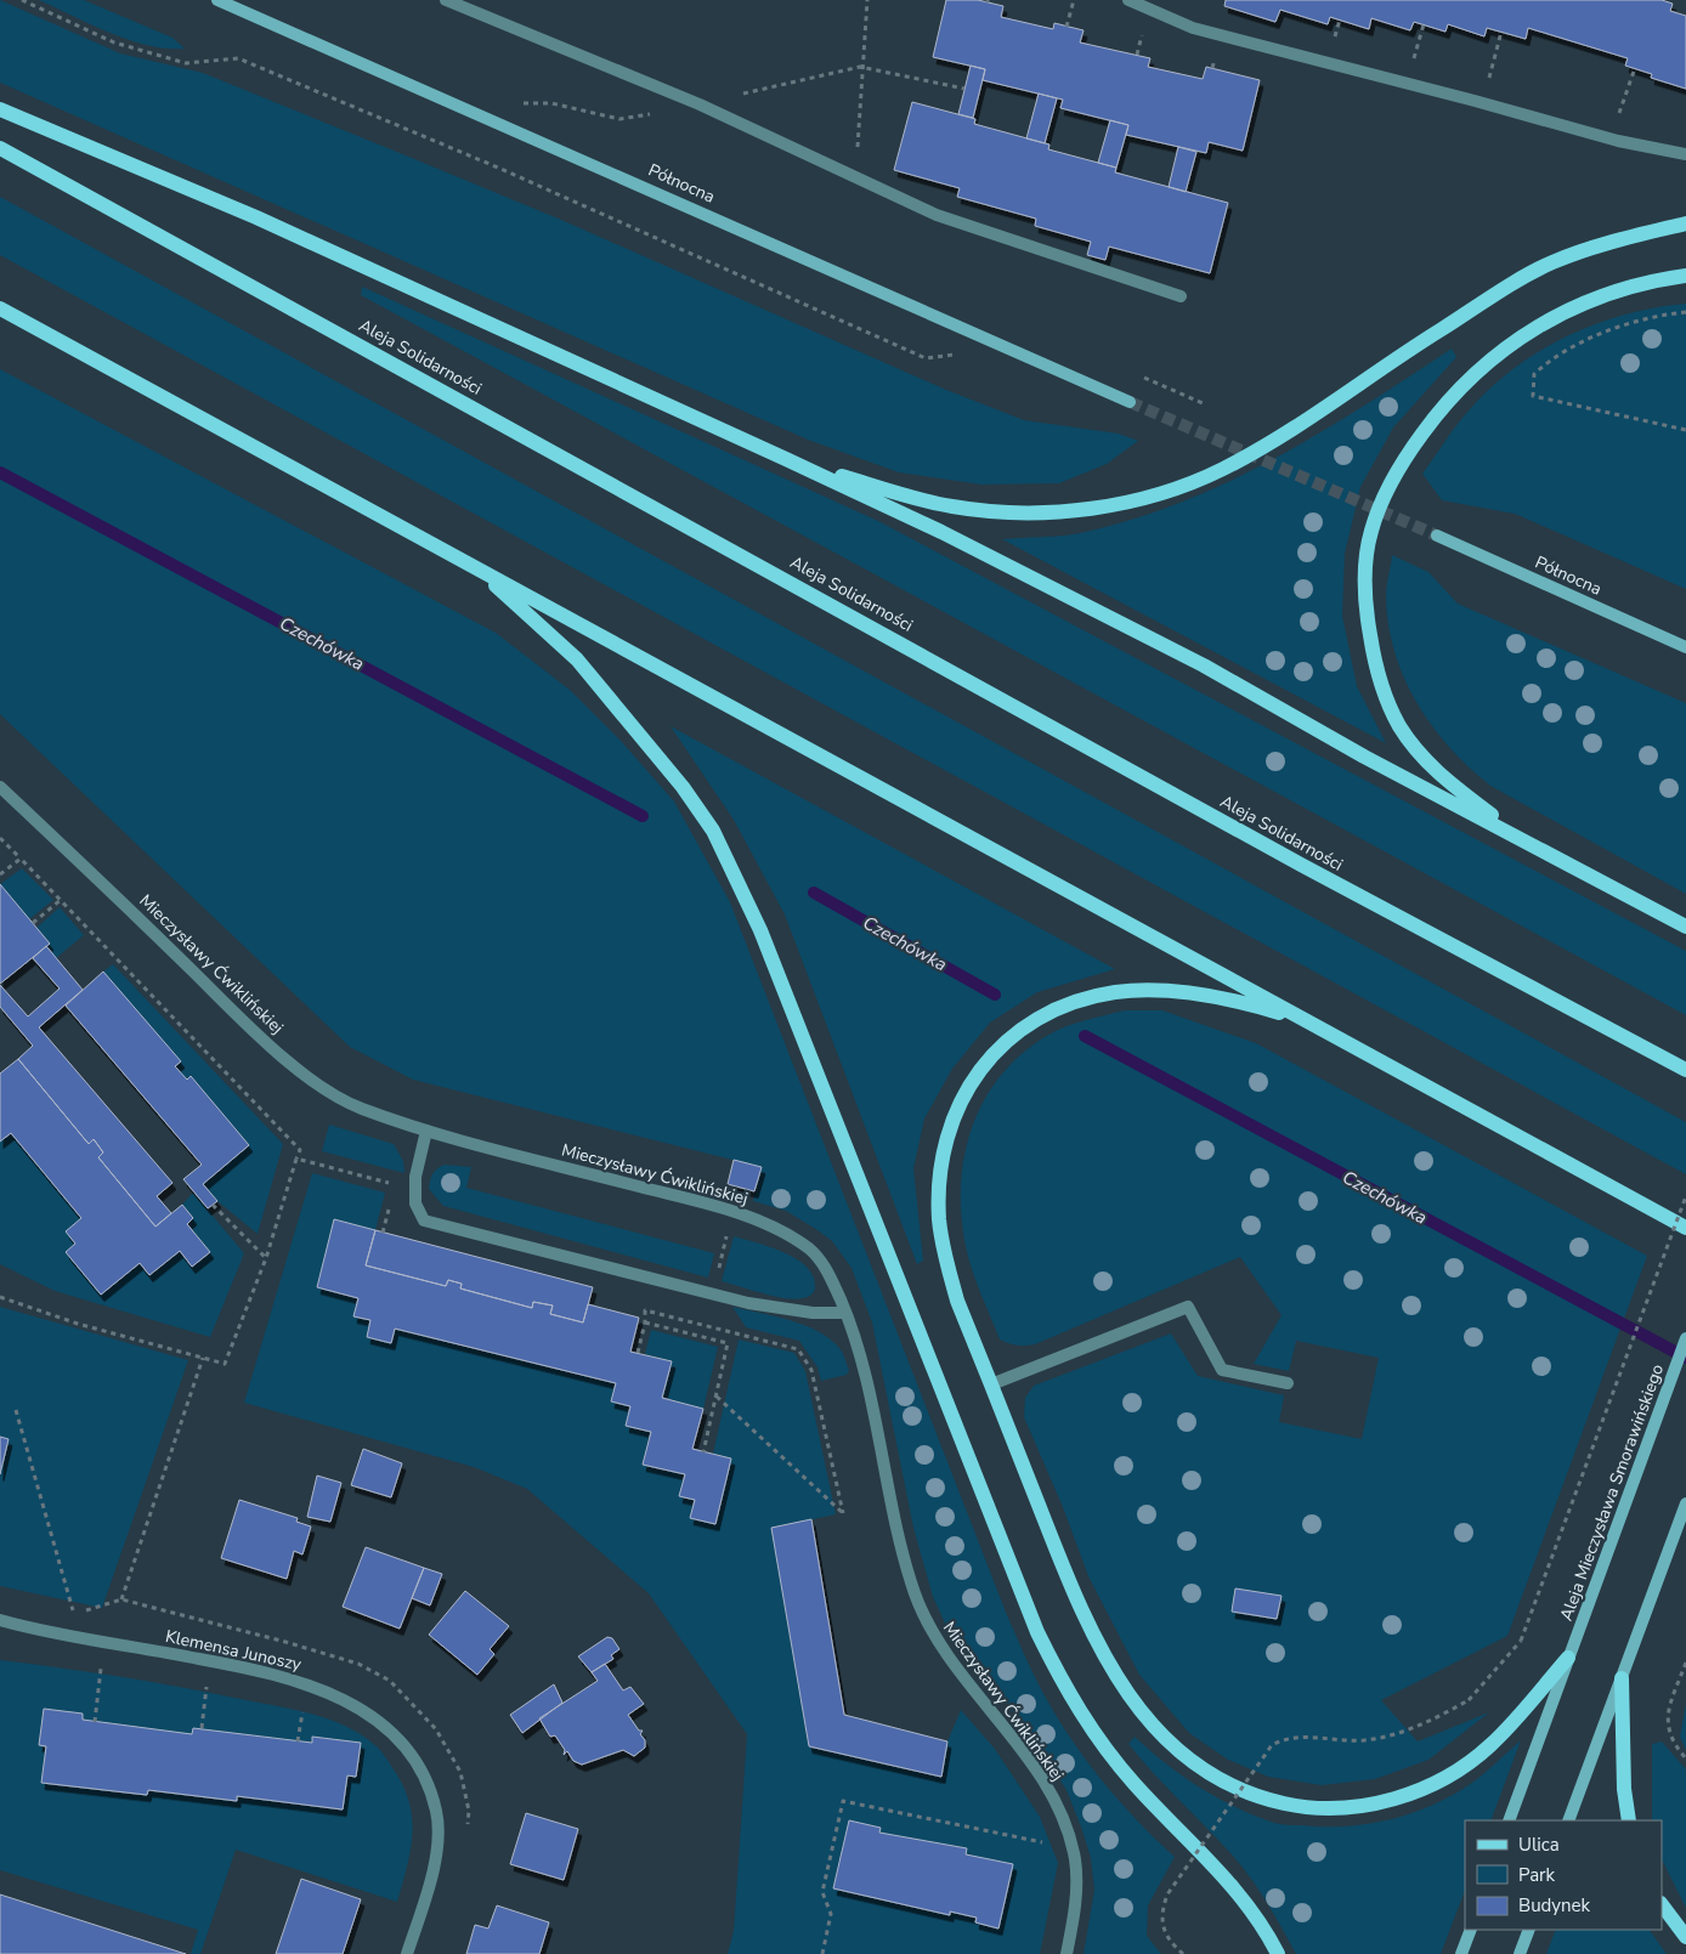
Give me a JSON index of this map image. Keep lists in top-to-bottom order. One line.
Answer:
{"streets":{"main road":["Aleja Solidarności"],"street":["Północna","Mieczysławy Ćwiklińskiej","Aleja Mieczysława Smorawińskiego","Klemensa Junoszy"]},"water":["Czechówka"],"legend":["Ulica","Park","Budynek"]}
